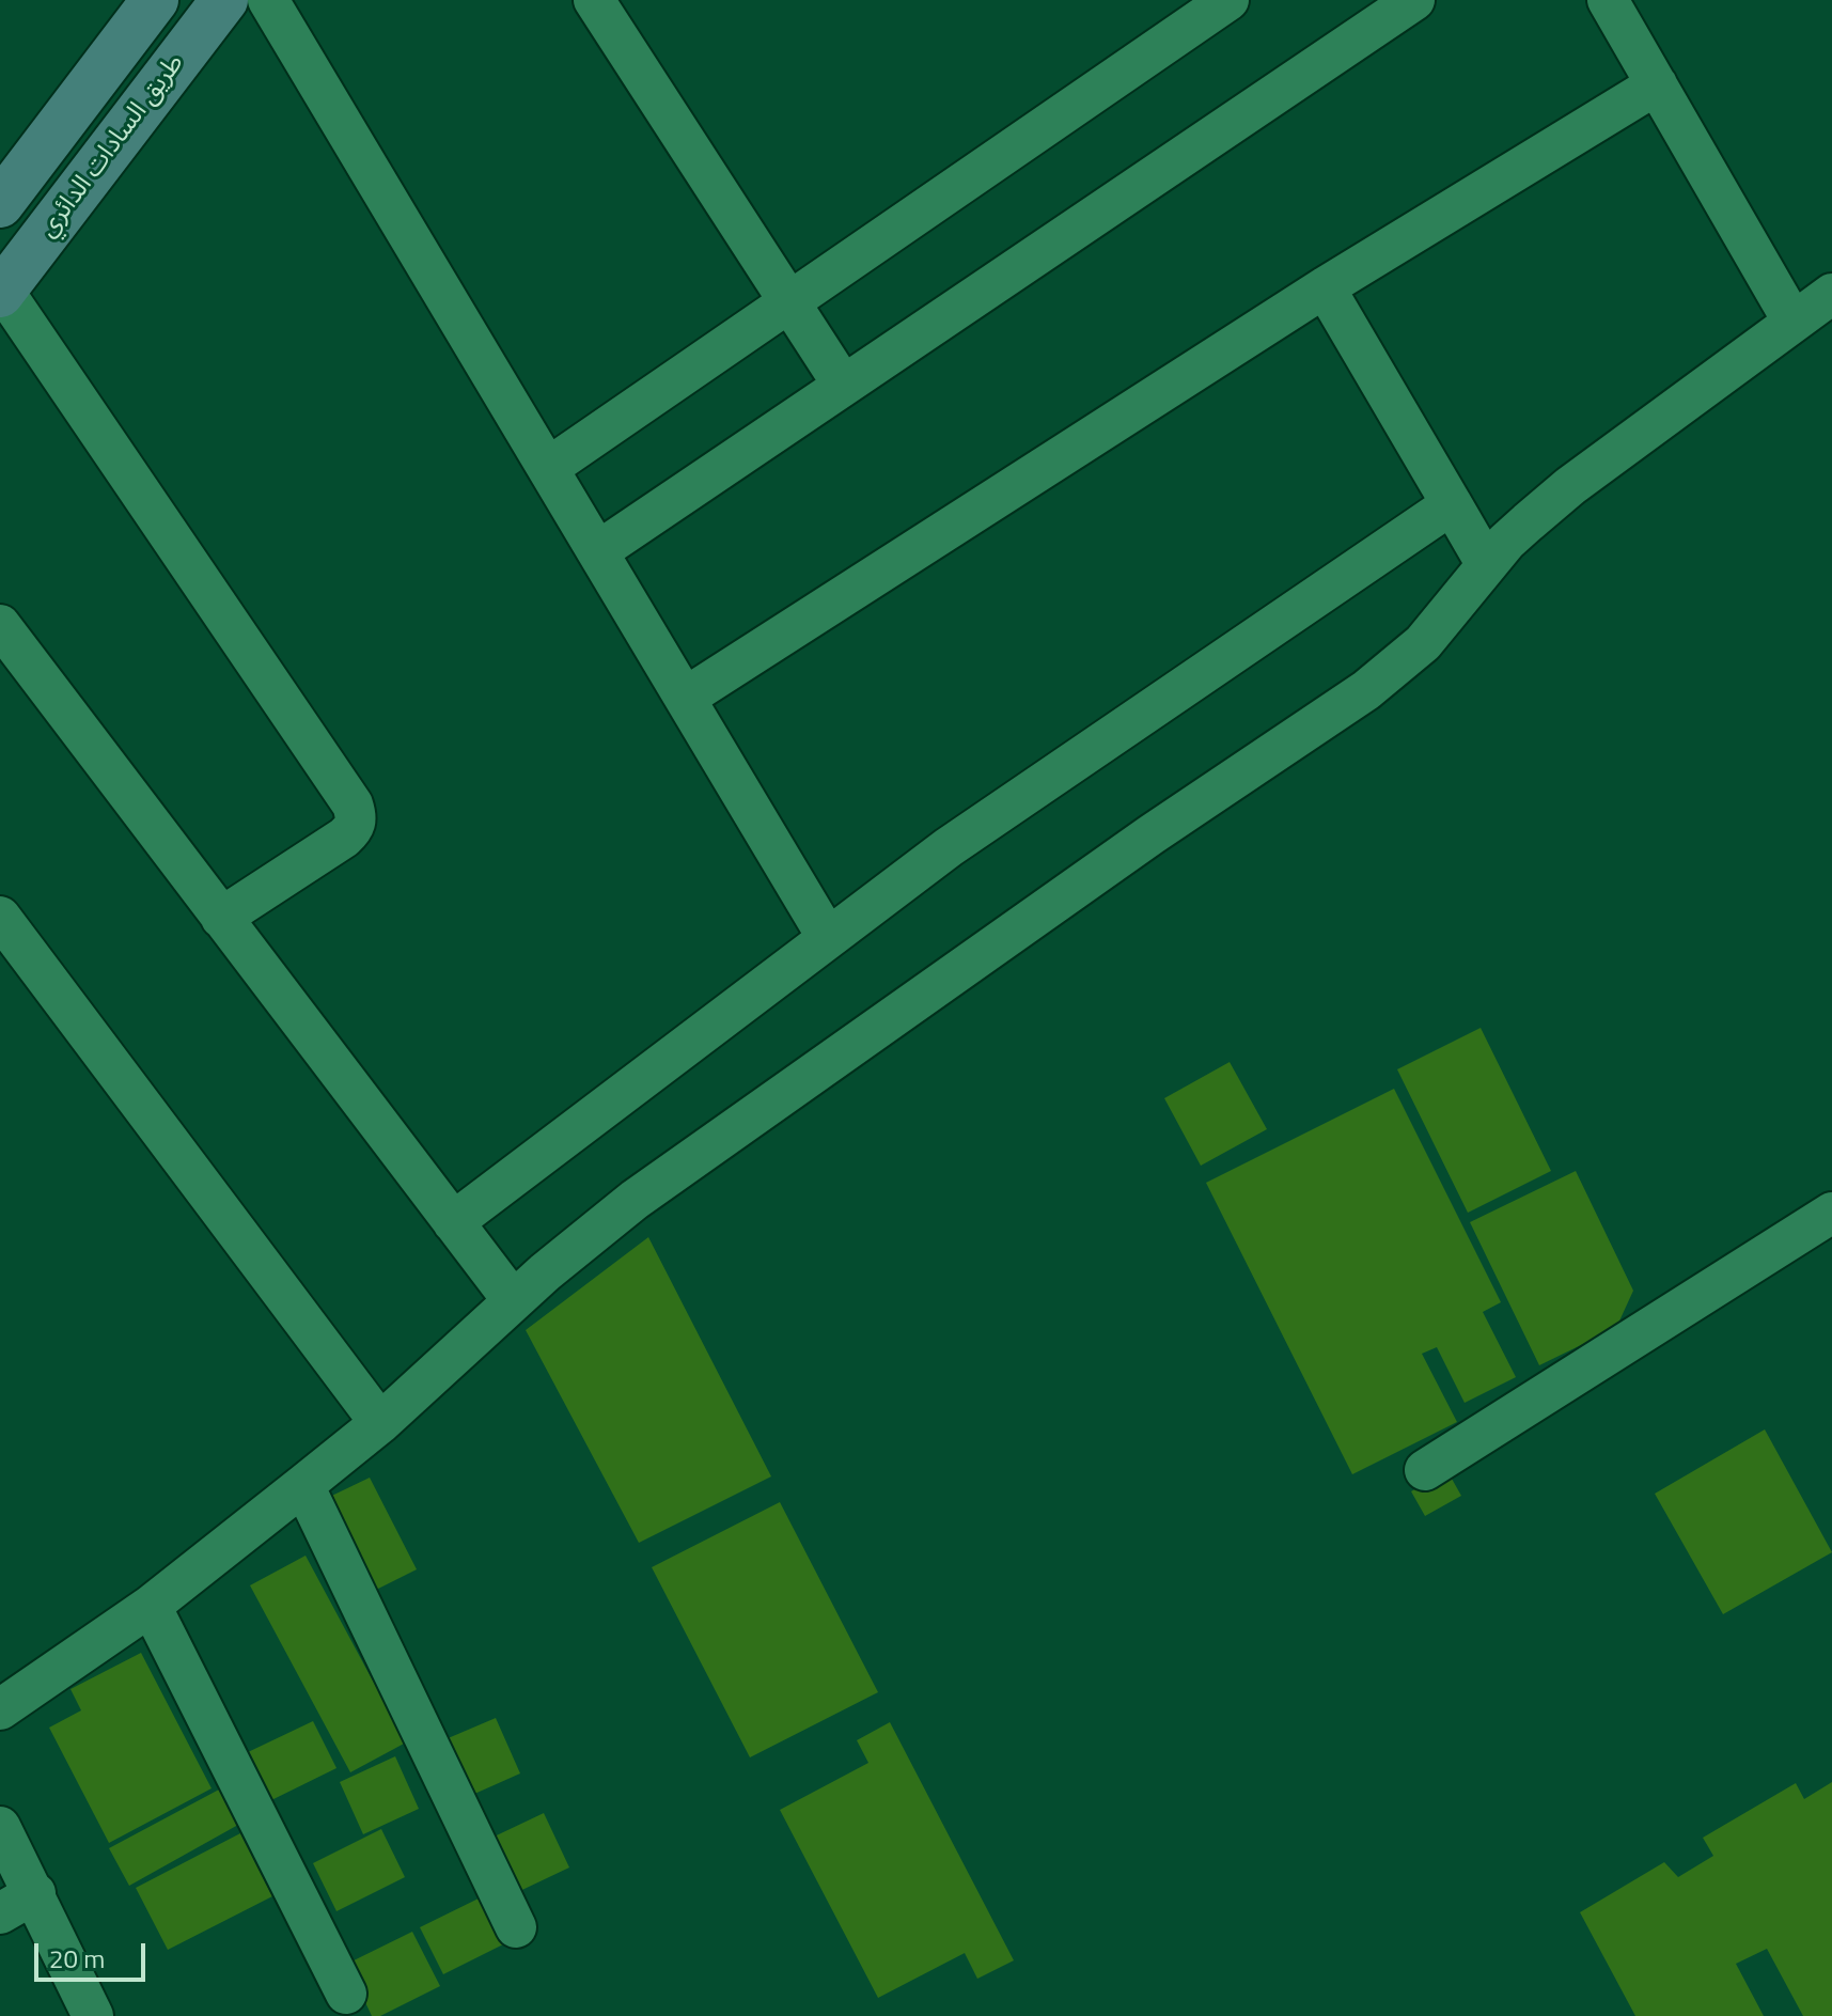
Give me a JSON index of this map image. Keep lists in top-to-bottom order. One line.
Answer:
{"streets":{"main road":["طريق السادات الدائري"]},"scale_bar":"20 m"}
